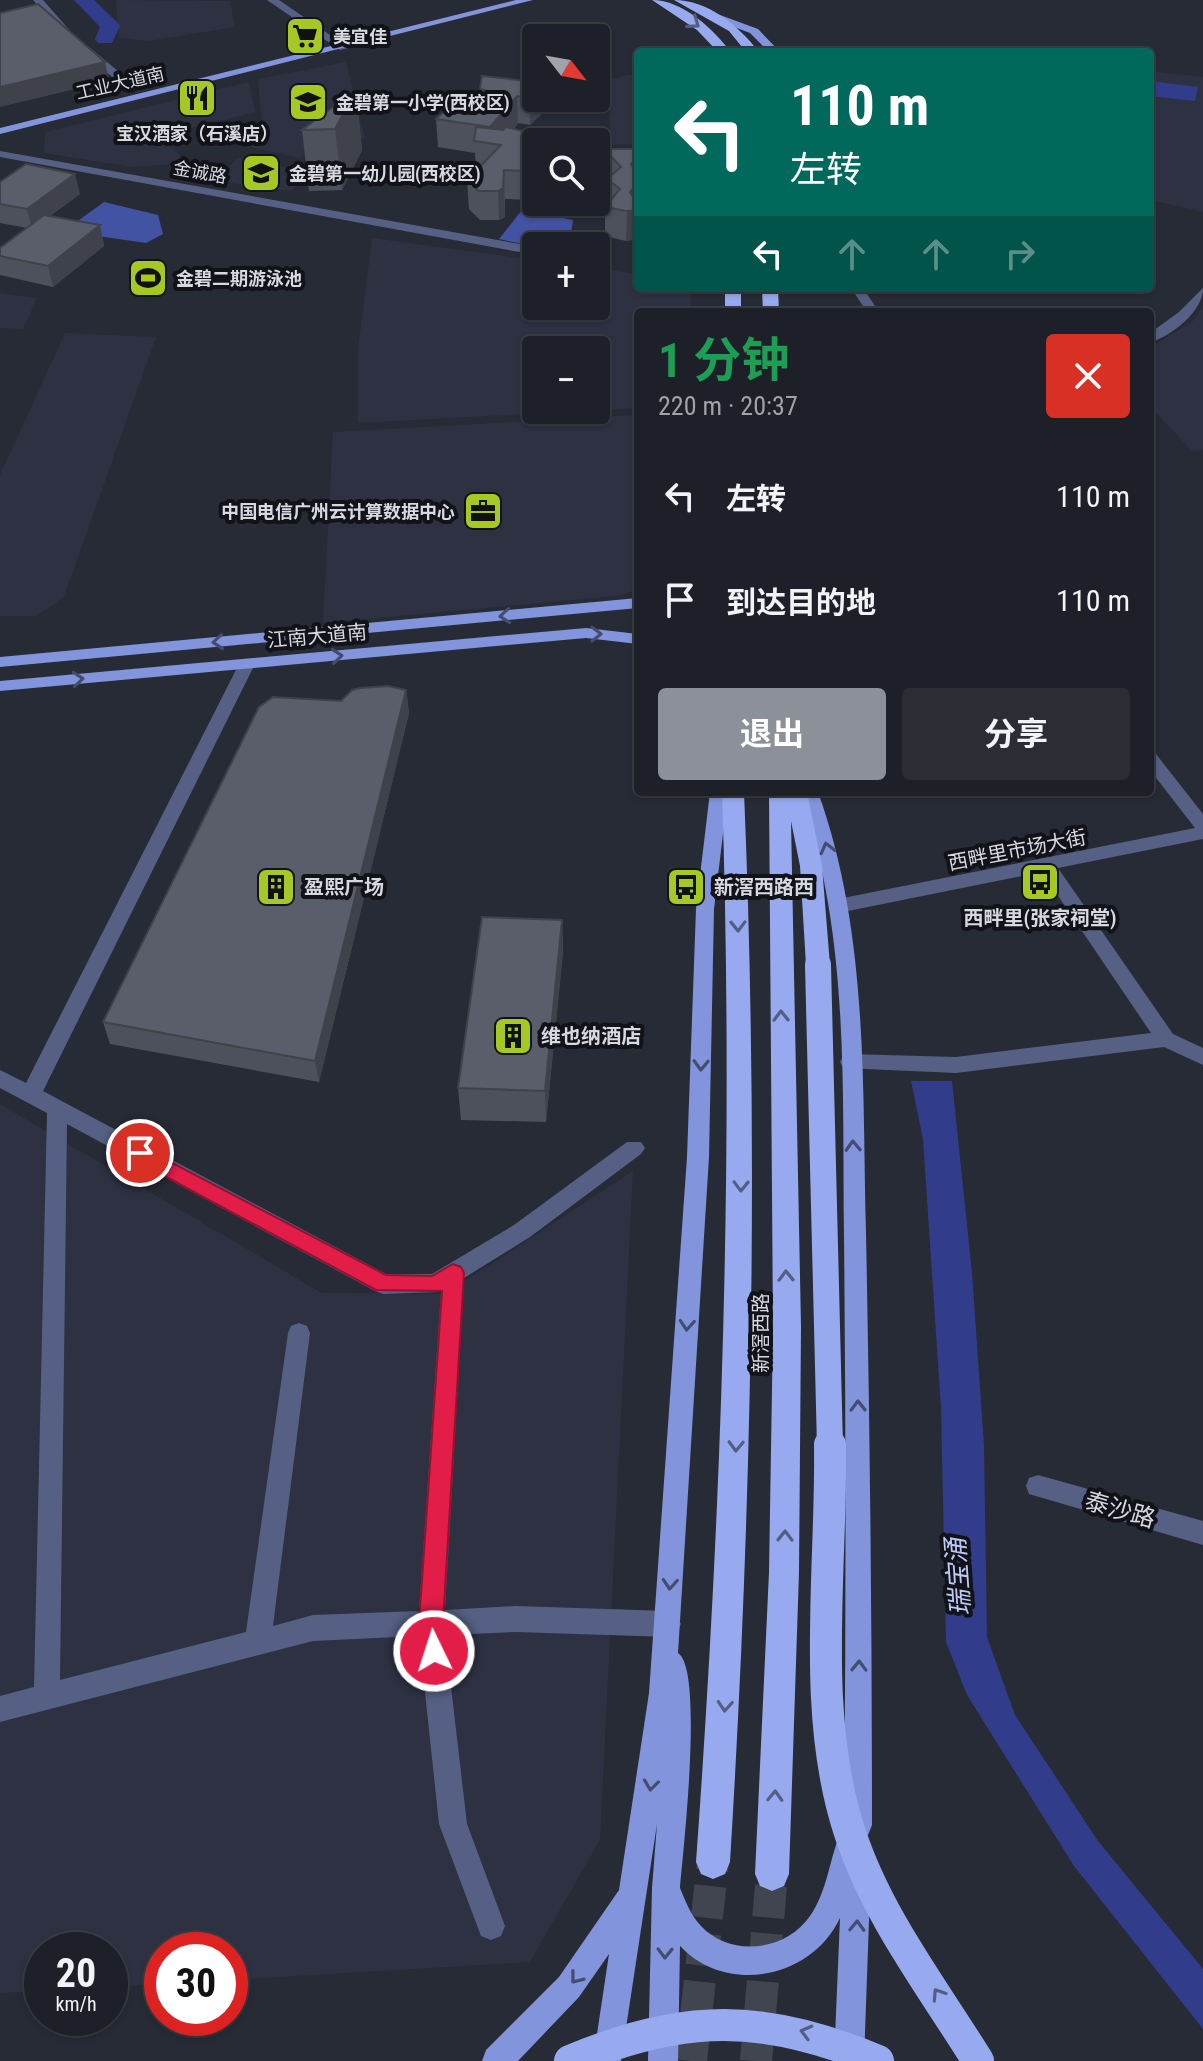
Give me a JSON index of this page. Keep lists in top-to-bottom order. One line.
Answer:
{"streets":{"highway":["新滘西路"],"main road":["工业大道南","江南大道南"],"street":["金诚路","西畔里市场大街","泰沙路"]},"water":["瑞宝涌"],"places":{"supermarket":["美宜佳"],"restaurant":["宝汉酒家（石溪店）"],"school or university":["金碧第一小学(西校区)","金碧第一幼儿园(西校区)"],"sports":["金碧二期游泳池"],"office":["中国电信广州云计算数据中心"],"bus stop":["西畔里(张家祠堂)","新滘西路西"],"building":["盈熙广场","维也纳酒店"]},"north":"bottom right","page":{"map_buttons":["+","−"],"turn":["110 m","左转"],"heading":["1 分钟","220 m · 20:37"],"list":[{"name":"左转","value":"110 m"},{"name":"到达目的地","value":"110 m"}],"buttons":["退出","分享"],"speed":"20 km/h","limit":"30"}}
